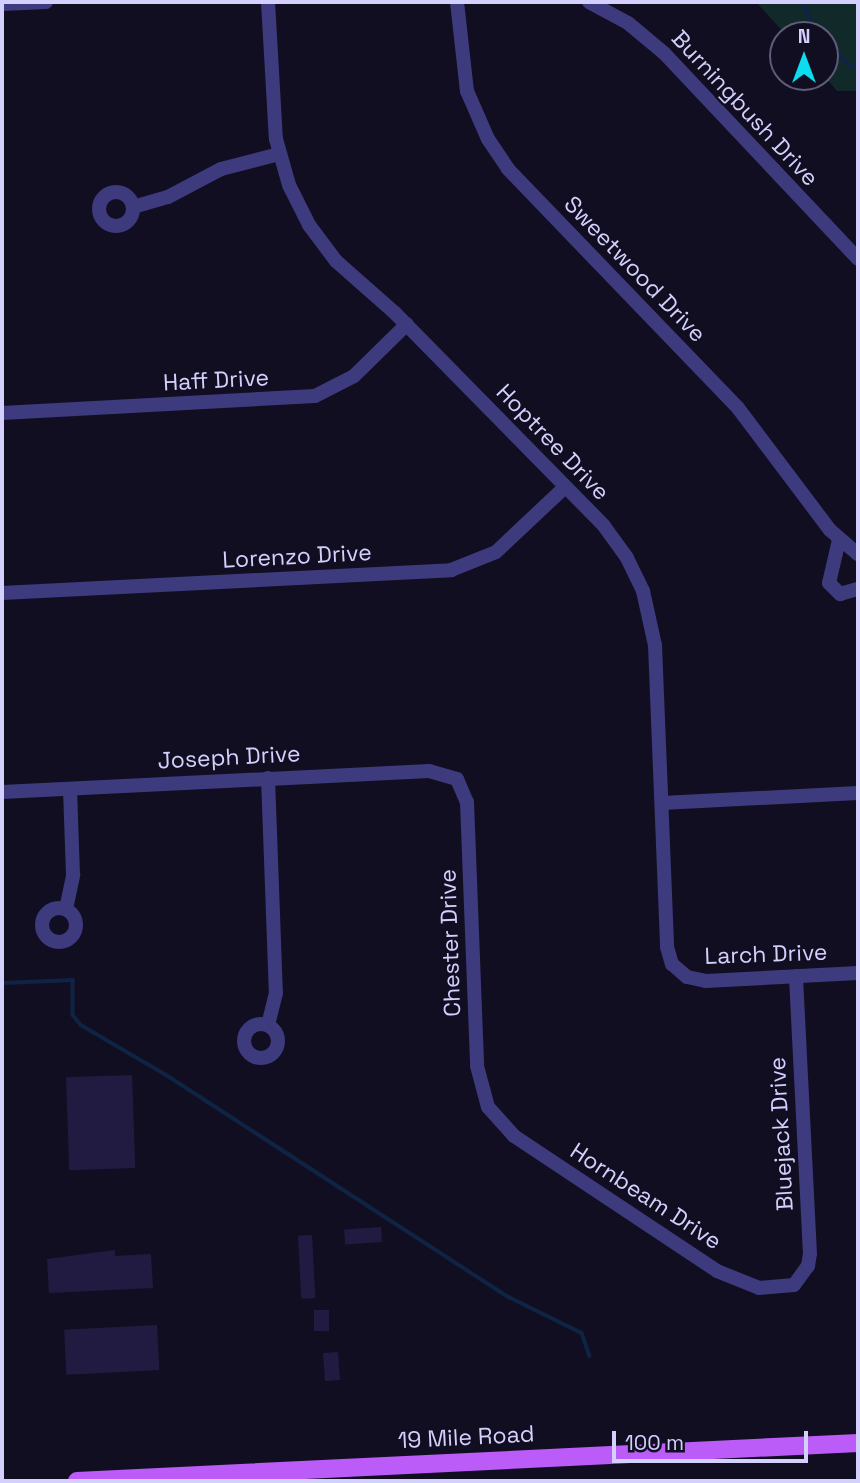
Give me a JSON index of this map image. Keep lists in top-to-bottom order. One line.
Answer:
{"streets":{"main road":["19 Mile Road"],"street":["Burningbush Drive","Sweetwood Drive","Haff Drive","Hoptree Drive","Lorenzo Drive","Joseph Drive","Chester Drive","Larch Drive","Bluejack Drive","Hornbeam Drive"]},"crossings":[["Haff Drive","Hoptree Drive"],["Hoptree Drive","Lorenzo Drive"],["Hoptree Drive","Larch Drive"],["Joseph Drive","Chester Drive"],["Chester Drive","Hornbeam Drive"],["Larch Drive","Bluejack Drive"],["Bluejack Drive","Hornbeam Drive"]],"scale_bar":"100 m","north":"top"}
